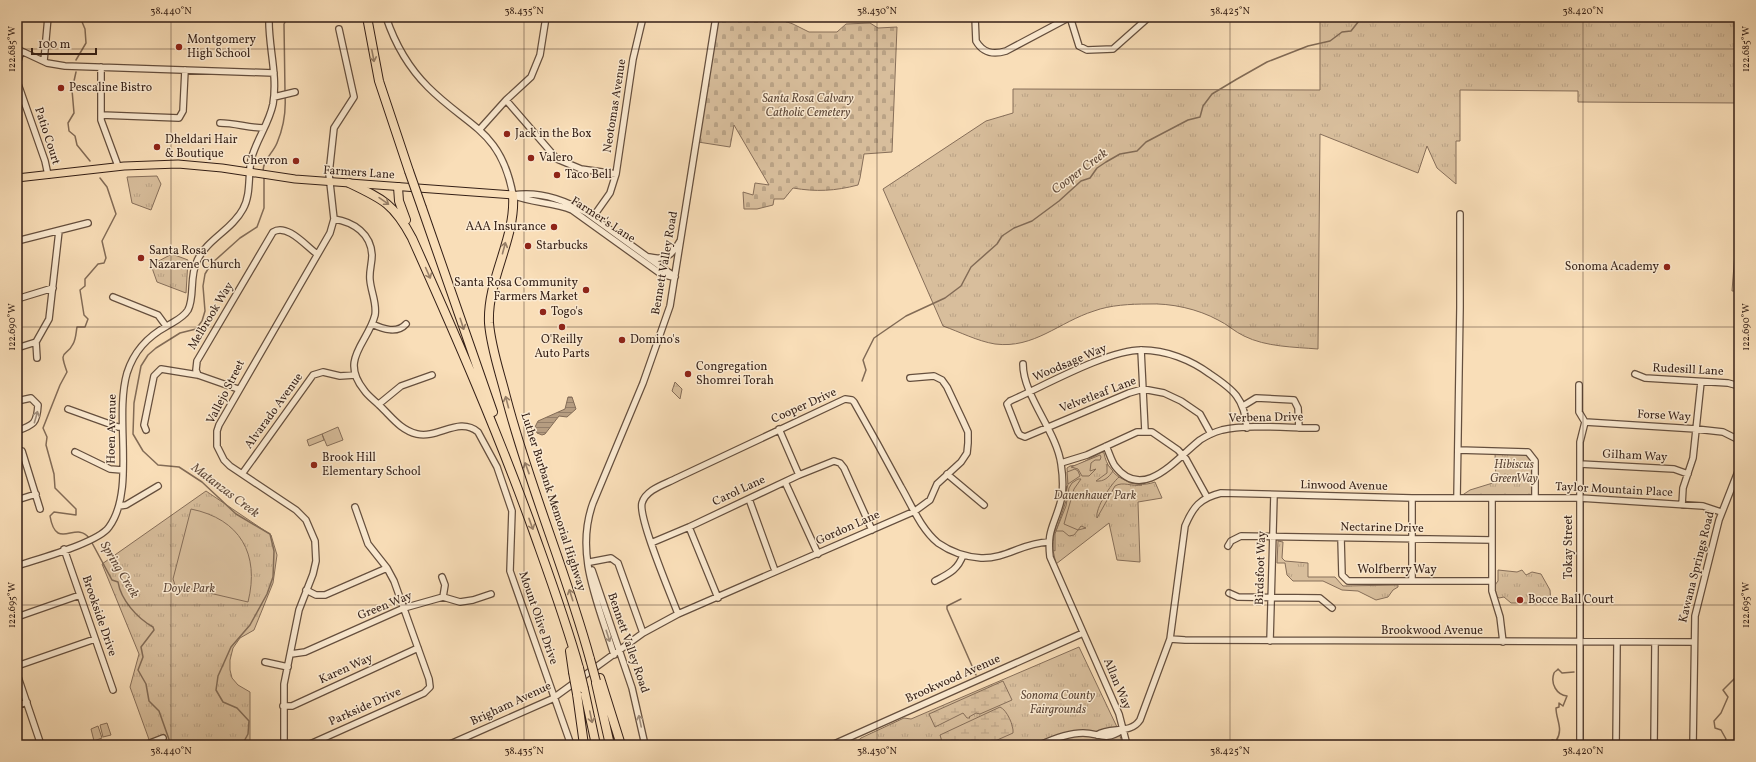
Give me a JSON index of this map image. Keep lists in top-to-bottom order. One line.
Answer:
{"streets":{"highway":["Luther Burbank Memorial Highway"],"main road":["Farmers Lane"],"street":["Neotomas Avenue","Patio Court","Farmer's Lane","Bennett Valley Road","Melbrook Way","Woodsage Way","Rudesill Lane","Vallejo Street","Velvetleaf Lane","Cooper Drive","Alvarado Avenue","Forse Way","Verbena Drive","Hoen Avenue","Gilham Way","Linwood Avenue","Taylor Mountain Place","Carol Lane","Gordon Lane","Nectarine Drive","Tokay Street","Kawana Springs Road","Birdsfoot Way","Wolfberry Way","Green Way","Brookside Drive","Mount Olive Drive","Brookwood Avenue","Karen Way","Allan Way","Brigham Avenue","Parkside Drive"]},"crossings":[["Neotomas Avenue","Farmers Lane"],["Patio Court","Farmers Lane"],["Farmers Lane","Farmer's Lane"],["Farmers Lane","Bennett Valley Road"],["Farmers Lane","Vallejo Street"],["Farmers Lane","Hoen Avenue"],["Farmers Lane","Luther Burbank Memorial Highway"],["Farmer's Lane","Bennett Valley Road"],["Farmer's Lane","Luther Burbank Memorial Highway"],["Bennett Valley Road","Gordon Lane"],["Bennett Valley Road","Brigham Avenue"],["Melbrook Way","Vallejo Street"],["Woodsage Way","Velvetleaf Lane"],["Woodsage Way","Verbena Drive"],["Vallejo Street","Alvarado Avenue"],["Vallejo Street","Green Way"],["Vallejo Street","Karen Way"],["Velvetleaf Lane","Verbena Drive"],["Cooper Drive","Carol Lane"],["Cooper Drive","Gordon Lane"],["Cooper Drive","Allan Way"],["Alvarado Avenue","Mount Olive Drive"],["Forse Way","Tokay Street"],["Hoen Avenue","Brookside Drive"],["Gilham Way","Tokay Street"],["Linwood Avenue","Taylor Mountain Place"],["Linwood Avenue","Birdsfoot Way"],["Taylor Mountain Place","Tokay Street"],["Taylor Mountain Place","Kawana Springs Road"],["Carol Lane","Gordon Lane"],["Gordon Lane","Brigham Avenue"],["Nectarine Drive","Birdsfoot Way"],["Nectarine Drive","Wolfberry Way"],["Tokay Street","Brookwood Avenue"],["Kawana Springs Road","Brookwood Avenue"],["Birdsfoot Way","Brookwood Avenue"],["Mount Olive Drive","Brigham Avenue"],["Brookwood Avenue","Allan Way"],["Karen Way","Parkside Drive"]],"water":["Cooper Creek","Matanzas Creek","Spring Creek"],"parks":["Santa Rosa Calvary Catholic Cemetery","Hibiscus GreenWay","Dauenhauer Park","Doyle Park","Sonoma County Fairgrounds"],"places":["Montgomery High School","Pescaline Bistro","Jack in the Box","Dheldari Hair & Boutique","Valero","Chevron","Taco Bell","AAA Insurance","Starbucks","Santa Rosa Nazarene Church","Sonoma Academy","Santa Rosa Community Farmers Market","Togo's","O'Reilly Auto Parts","Domino's","Congregation Shomrei Torah","Brook Hill Elementary School","Bocce Ball Court"],"scale_bar":"100 m","coordinates":["38.440°N","38.435°N","38.430°N","38.425°N","38.420°N","122.685°W","122.690°W","122.695°W"]}
